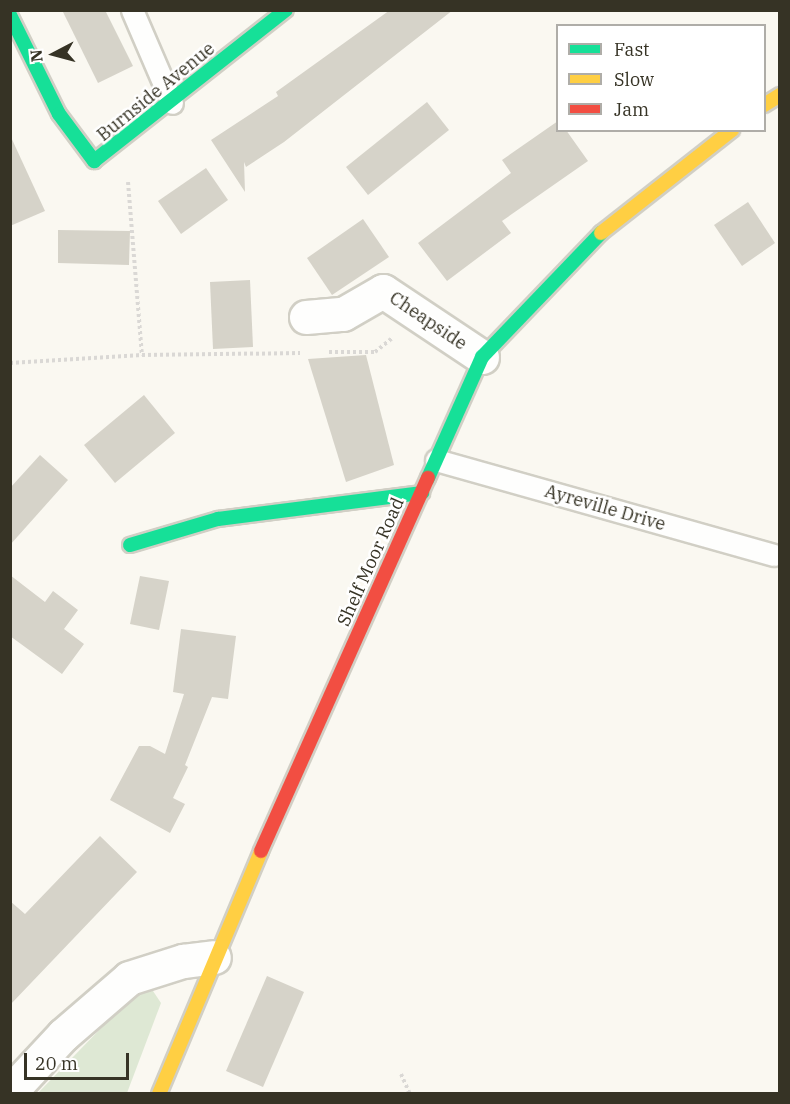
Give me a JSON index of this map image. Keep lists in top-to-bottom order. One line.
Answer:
{"streets":{"street":["Burnside Avenue","Cheapside","Shelf Moor Road"],"lane":["Ayreville Drive"]},"crossings":[["Cheapside","Shelf Moor Road"],["Ayreville Drive","Shelf Moor Road"]],"legend":["Fast","Slow","Jam"],"scale_bar":"20 m","north":"left"}
